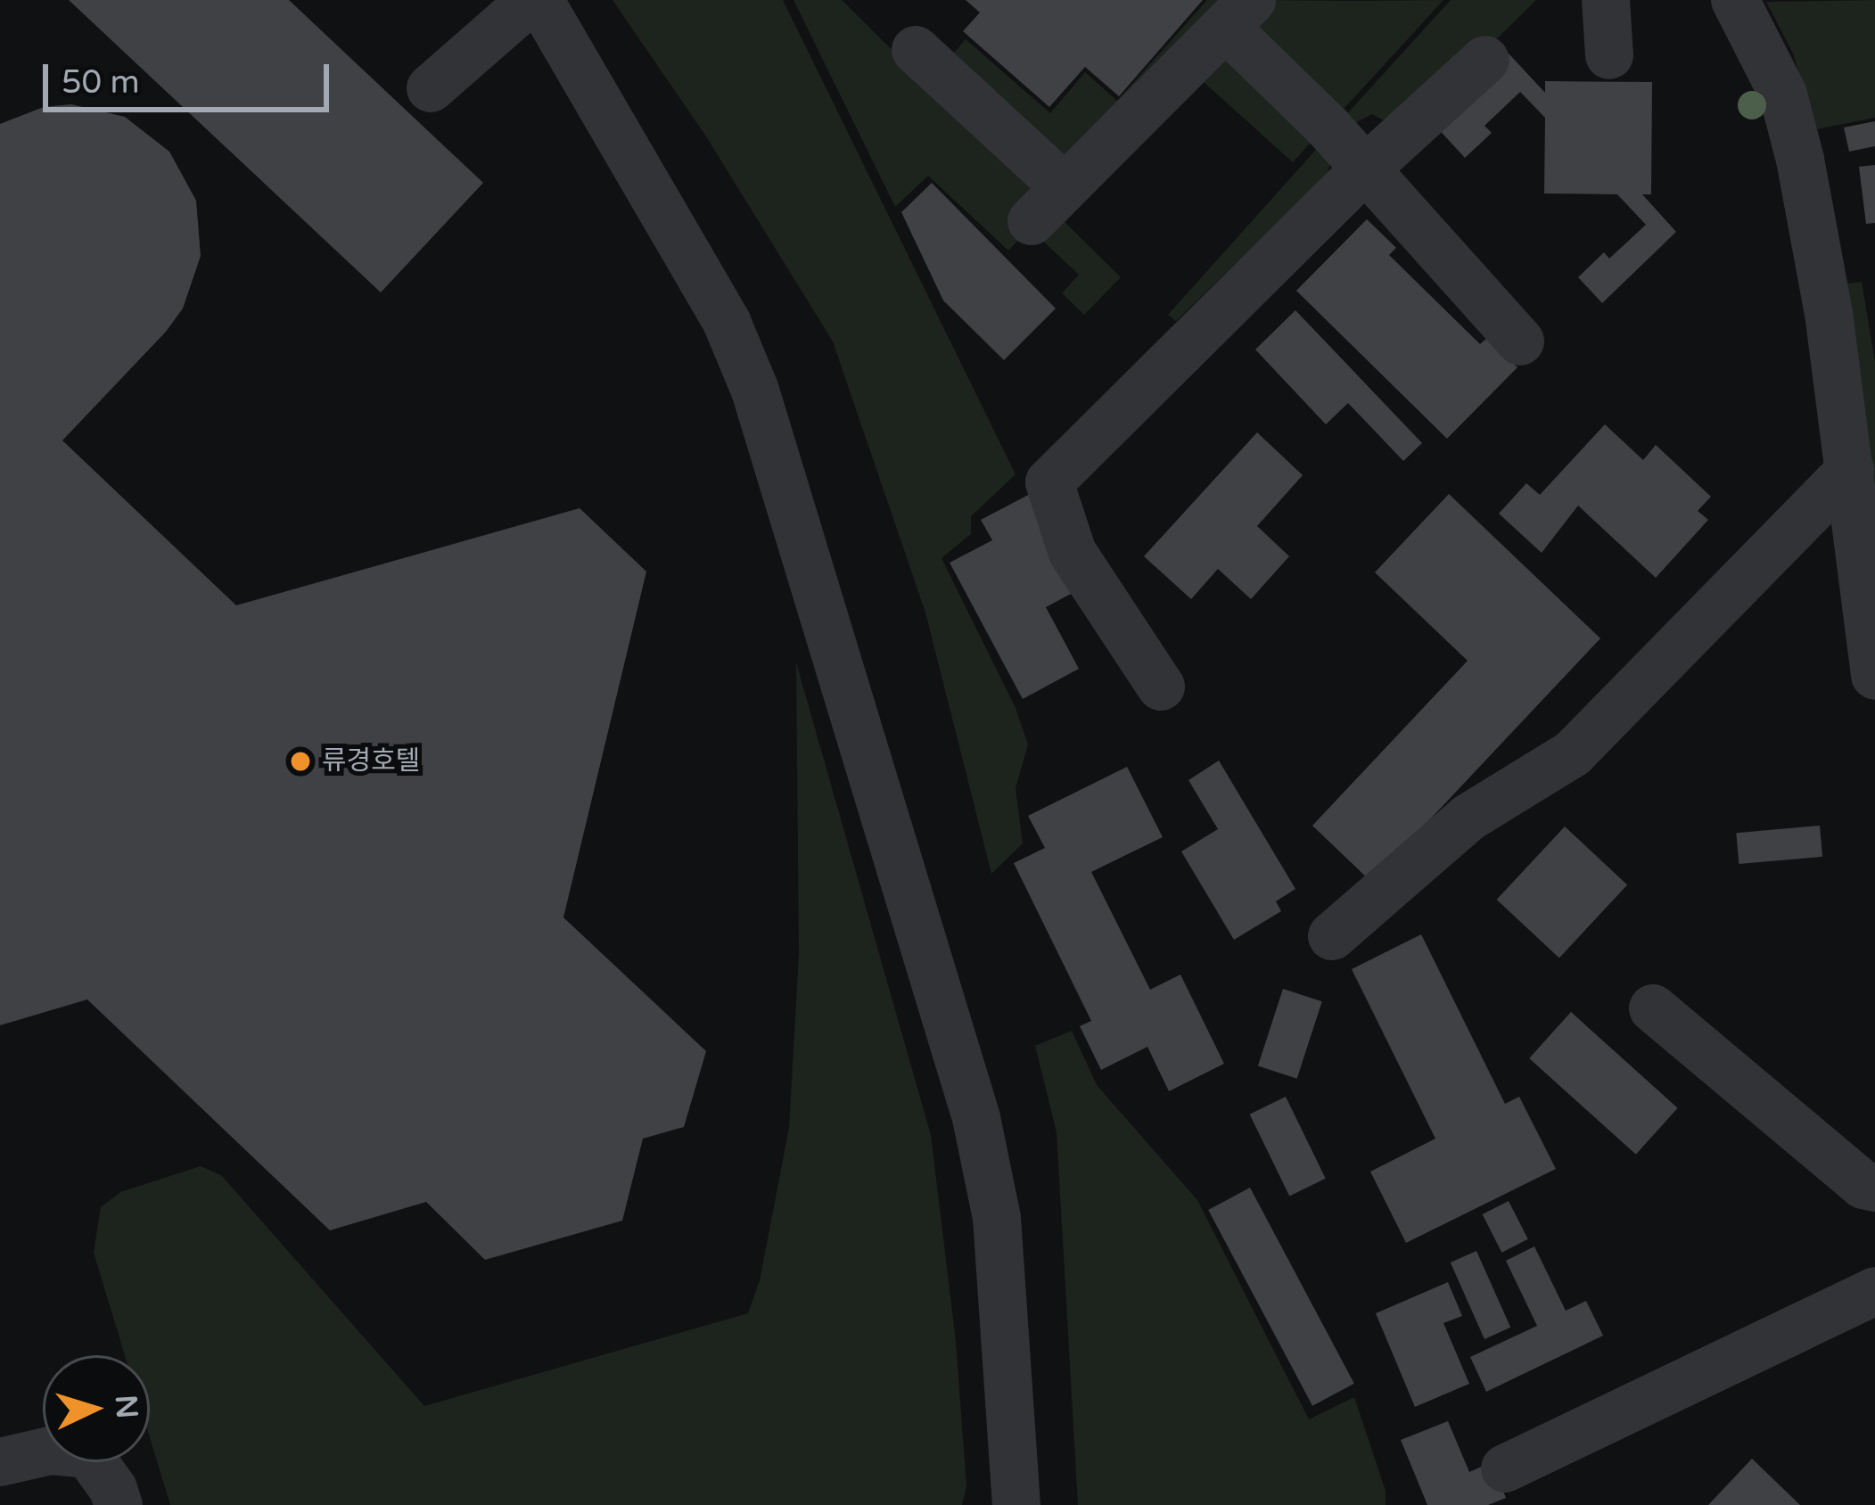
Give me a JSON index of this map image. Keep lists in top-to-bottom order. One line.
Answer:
{"places":["류경호텔"],"scale_bar":"50 m","north":"right"}
